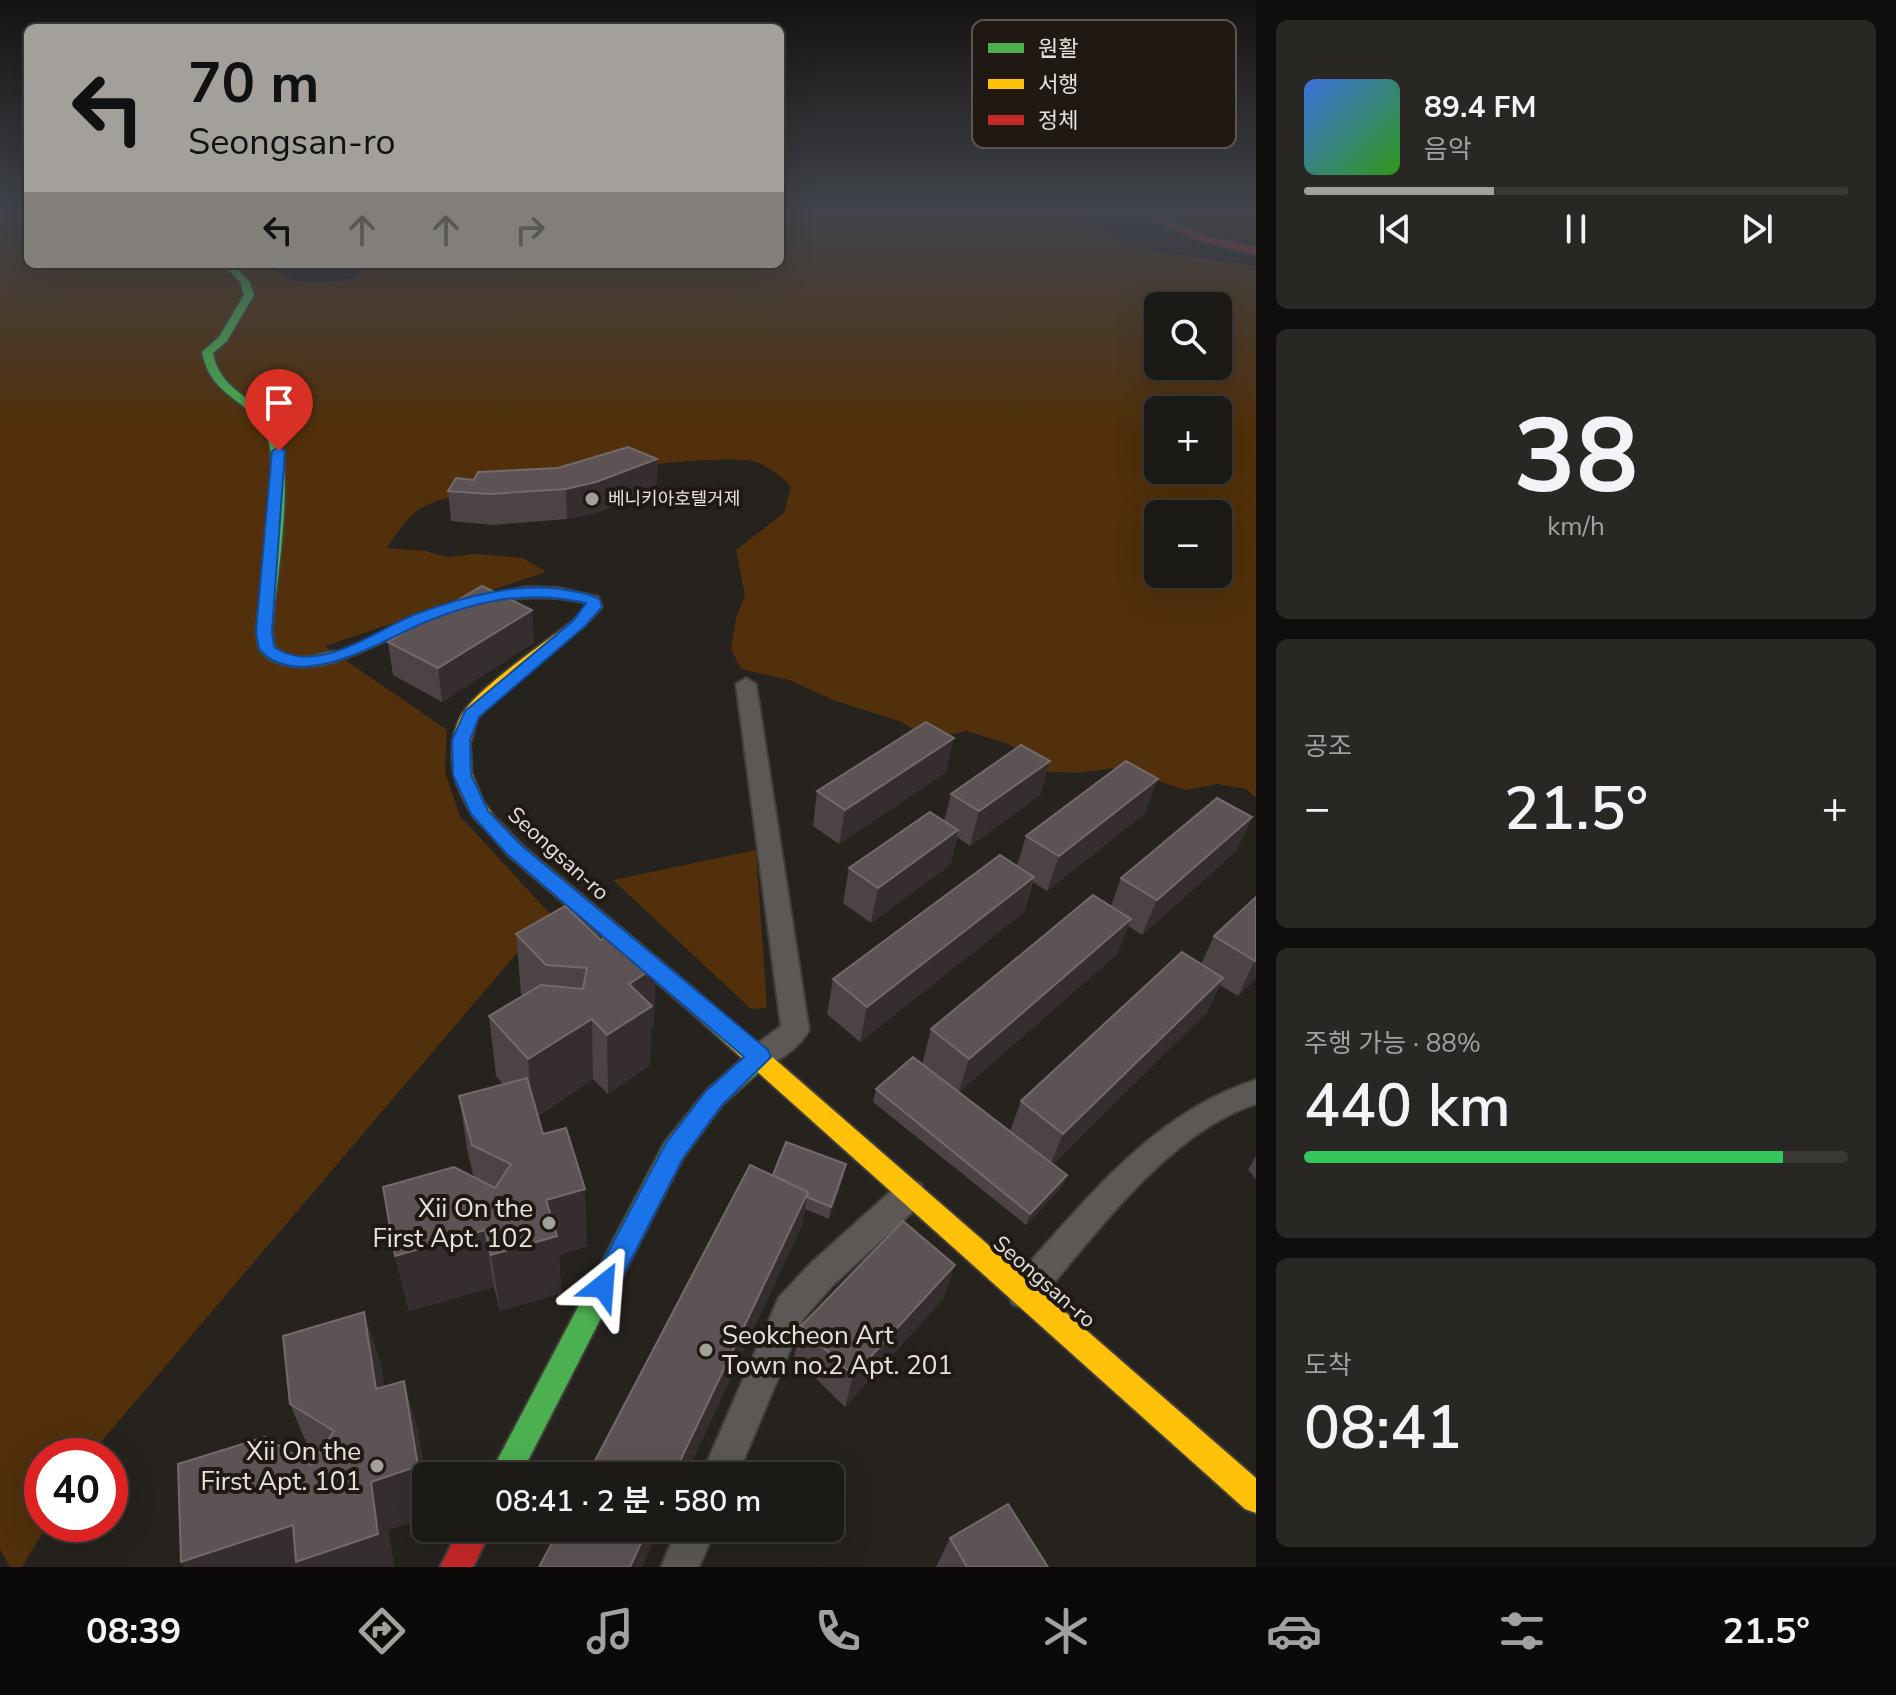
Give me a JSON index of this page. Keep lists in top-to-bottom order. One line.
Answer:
{"streets":{"street":["Seongsan-ro"]},"places":["베니키아호텔거제","Xii On the First Apt. 102","Seokcheon Art Town no.2 Apt. 201","Xii On the First Apt. 101"],"legend":["원활","서행","정체"],"page":{"turn":["70 m","Seongsan-ro"],"song":["89.4 FM","음악"],"map_buttons":["+","−"],"tile":[["38","km/h"],"공조",["주행 가능 · 88%","440 km"],["도착","08:41"]],"heat":["−","21.5°","+"],"limit":"40","trip":"08:41 · 2 분 · 580 m","tabs":["08:39","21.5°"]}}
